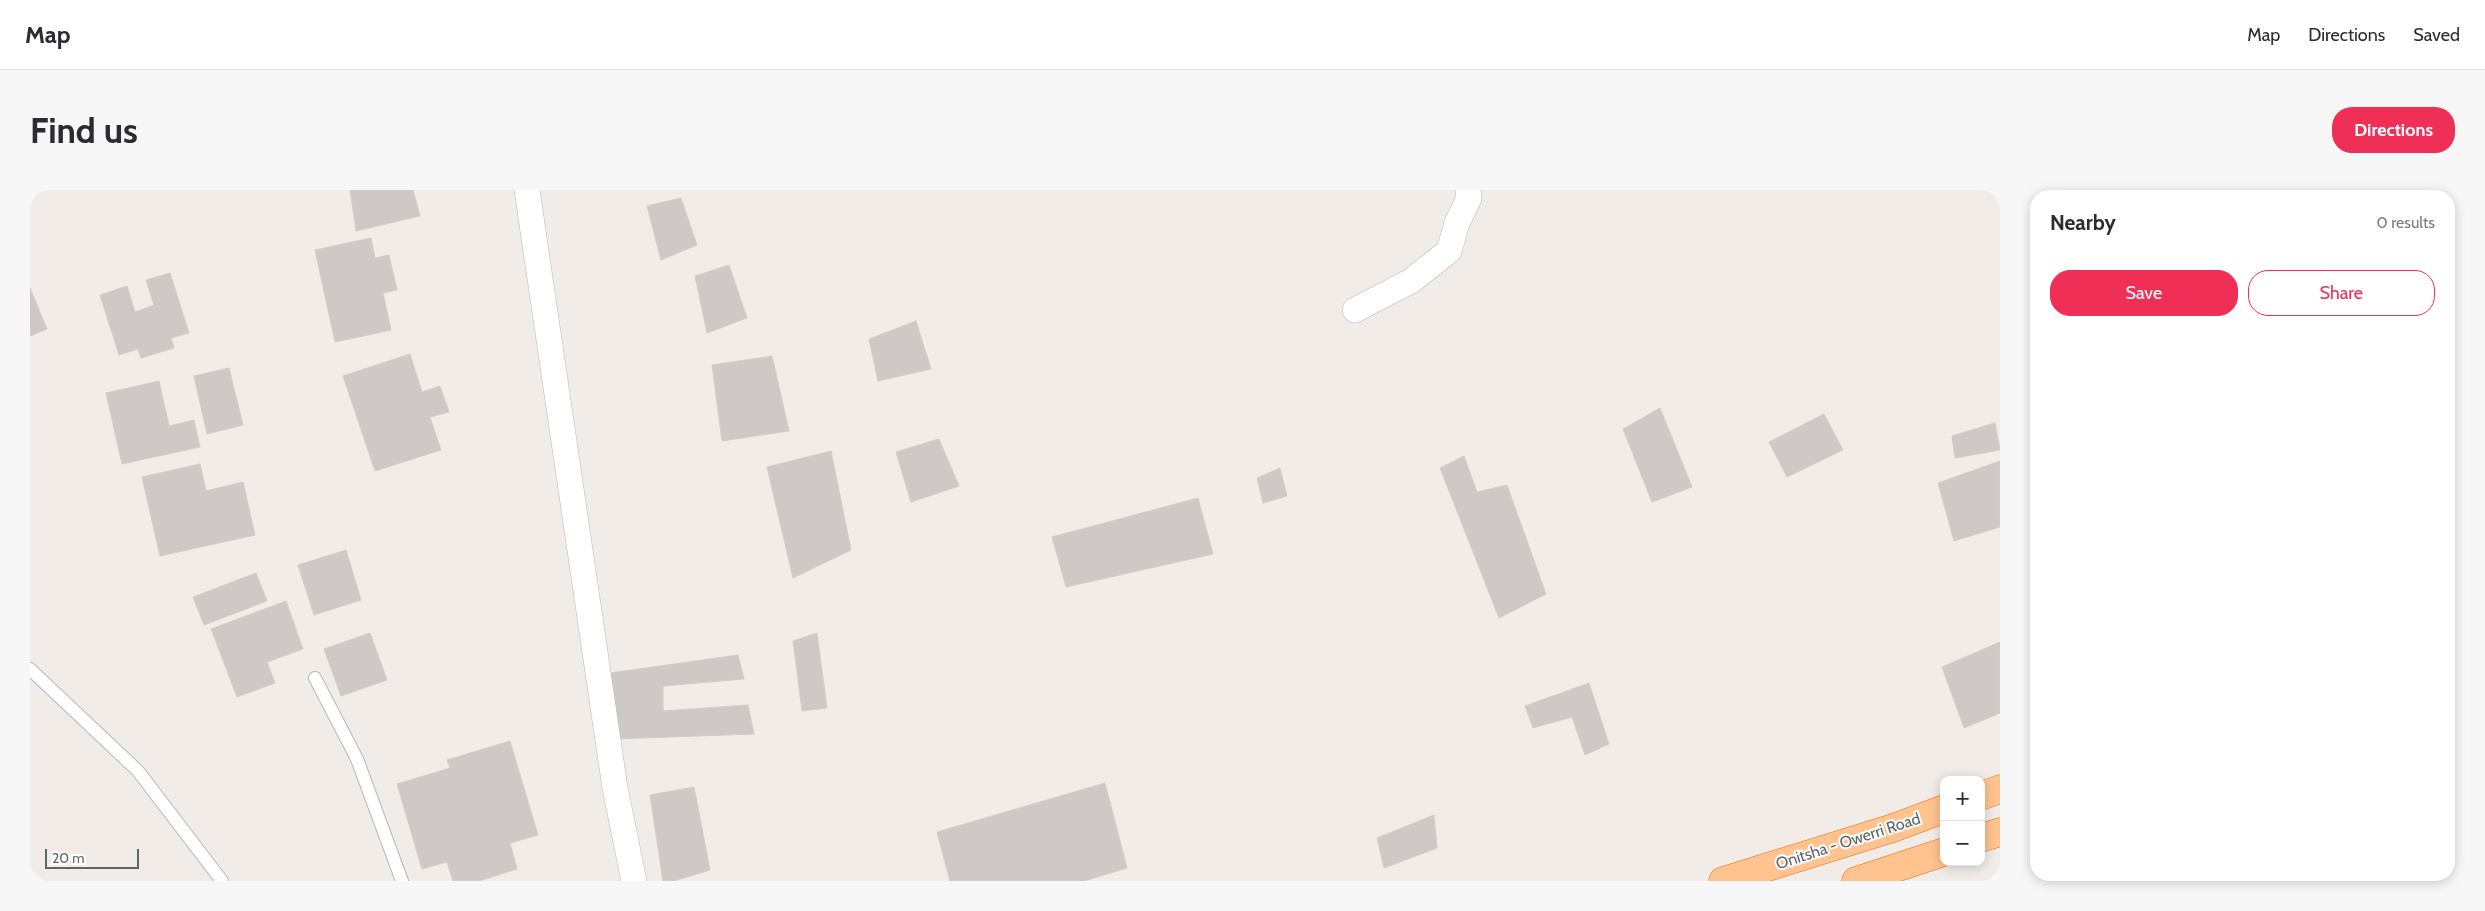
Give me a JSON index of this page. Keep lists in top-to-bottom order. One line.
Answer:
{"streets":{"highway":["Onitsha - Owerri Road"]},"scale_bar":"20 m","page":{"header":"Map","nav":["Map","Directions","Saved"],"buttons":["Directions",["Save","Share"]],"title":"Find us","heading":["Nearby","0 results"],"map_buttons":["+","−"],"scale":"20 m"}}
